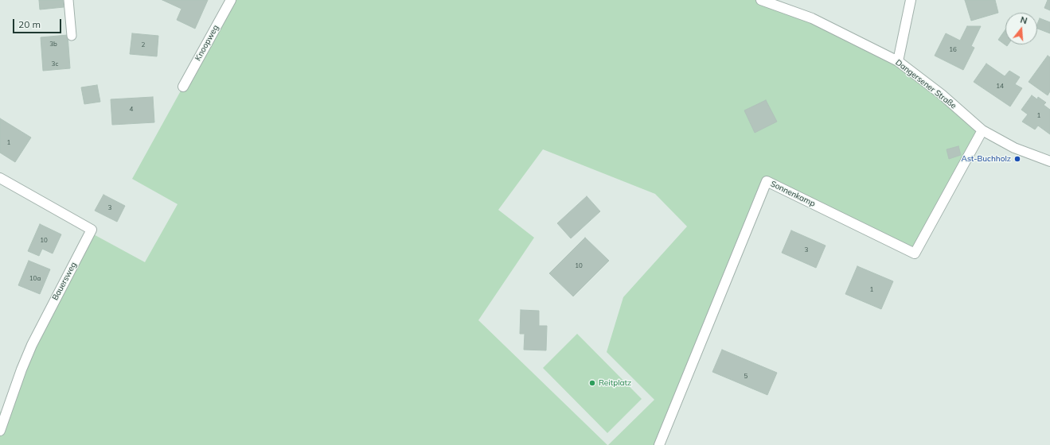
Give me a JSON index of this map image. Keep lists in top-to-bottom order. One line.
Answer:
{"streets":{"street":["Knoopweg","Dangersener Straße","Sonnenkamp","Bauersweg"]},"crossings":[["Dangersener Straße","Sonnenkamp"]],"places":["Ast-Buchholz","Reitplatz"],"house_numbers":["3b","2","16","3c","14","4","1","1","3","10","3","10","10a","1","5"],"scale_bar":"20 m","north":"top"}
